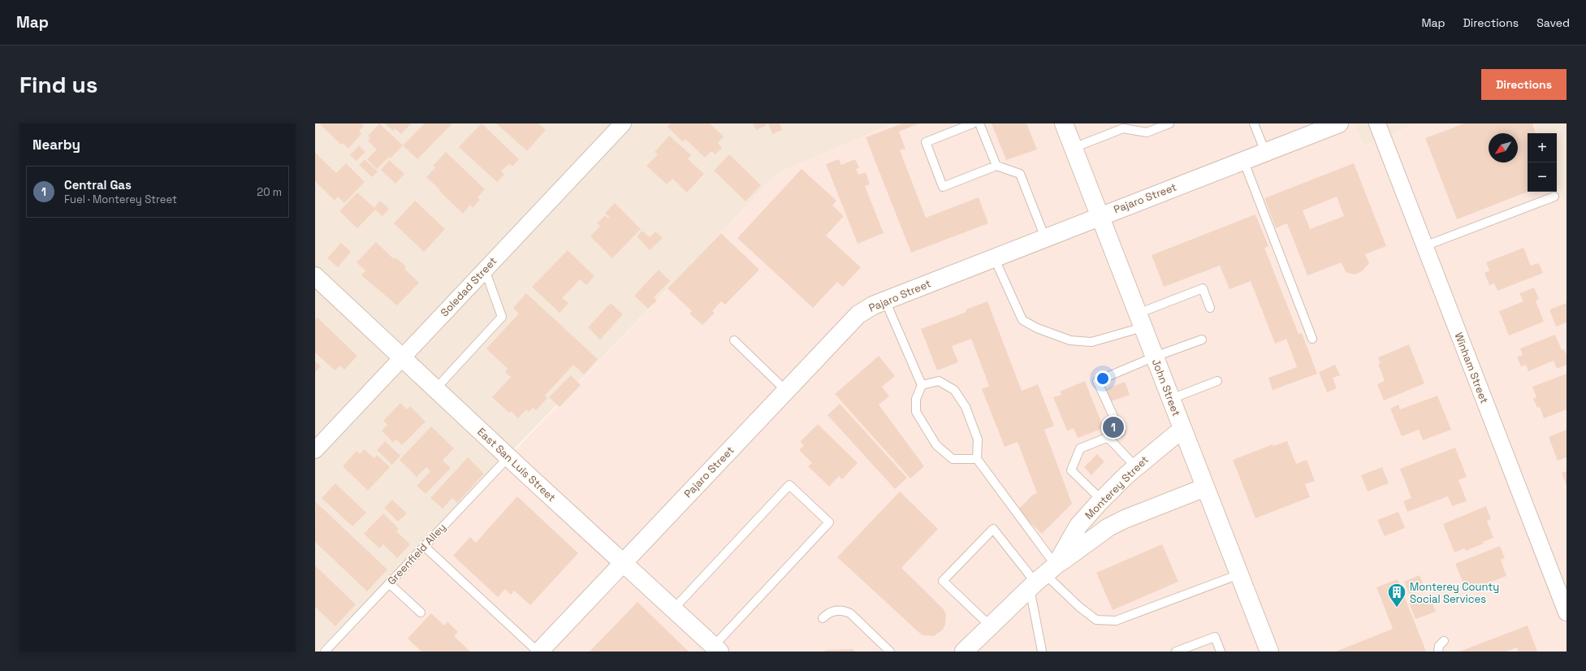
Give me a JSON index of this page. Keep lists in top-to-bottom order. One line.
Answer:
{"streets":{"street":["Pajaro Street","Soledad Street","Winham Street","John Street","East San Luis Street","Monterey Street"],"lane":["Greenfield Alley"]},"crossings":[["Pajaro Street","John Street"],["Pajaro Street","East San Luis Street"],["Soledad Street","East San Luis Street"],["John Street","Monterey Street"],["East San Luis Street","Greenfield Alley"]],"places":{"building":["Monterey County Social Services"]},"north":"bottom left","page":{"header":"Map","nav":["Map","Directions","Saved"],"buttons":"Directions","title":"Find us","heading":"Nearby","map_buttons":["+","−"],"list":[{"mark":"1","name":"Central Gas","note":"Fuel · Monterey Street","value":"20 m"}],"pins":"1"}}
